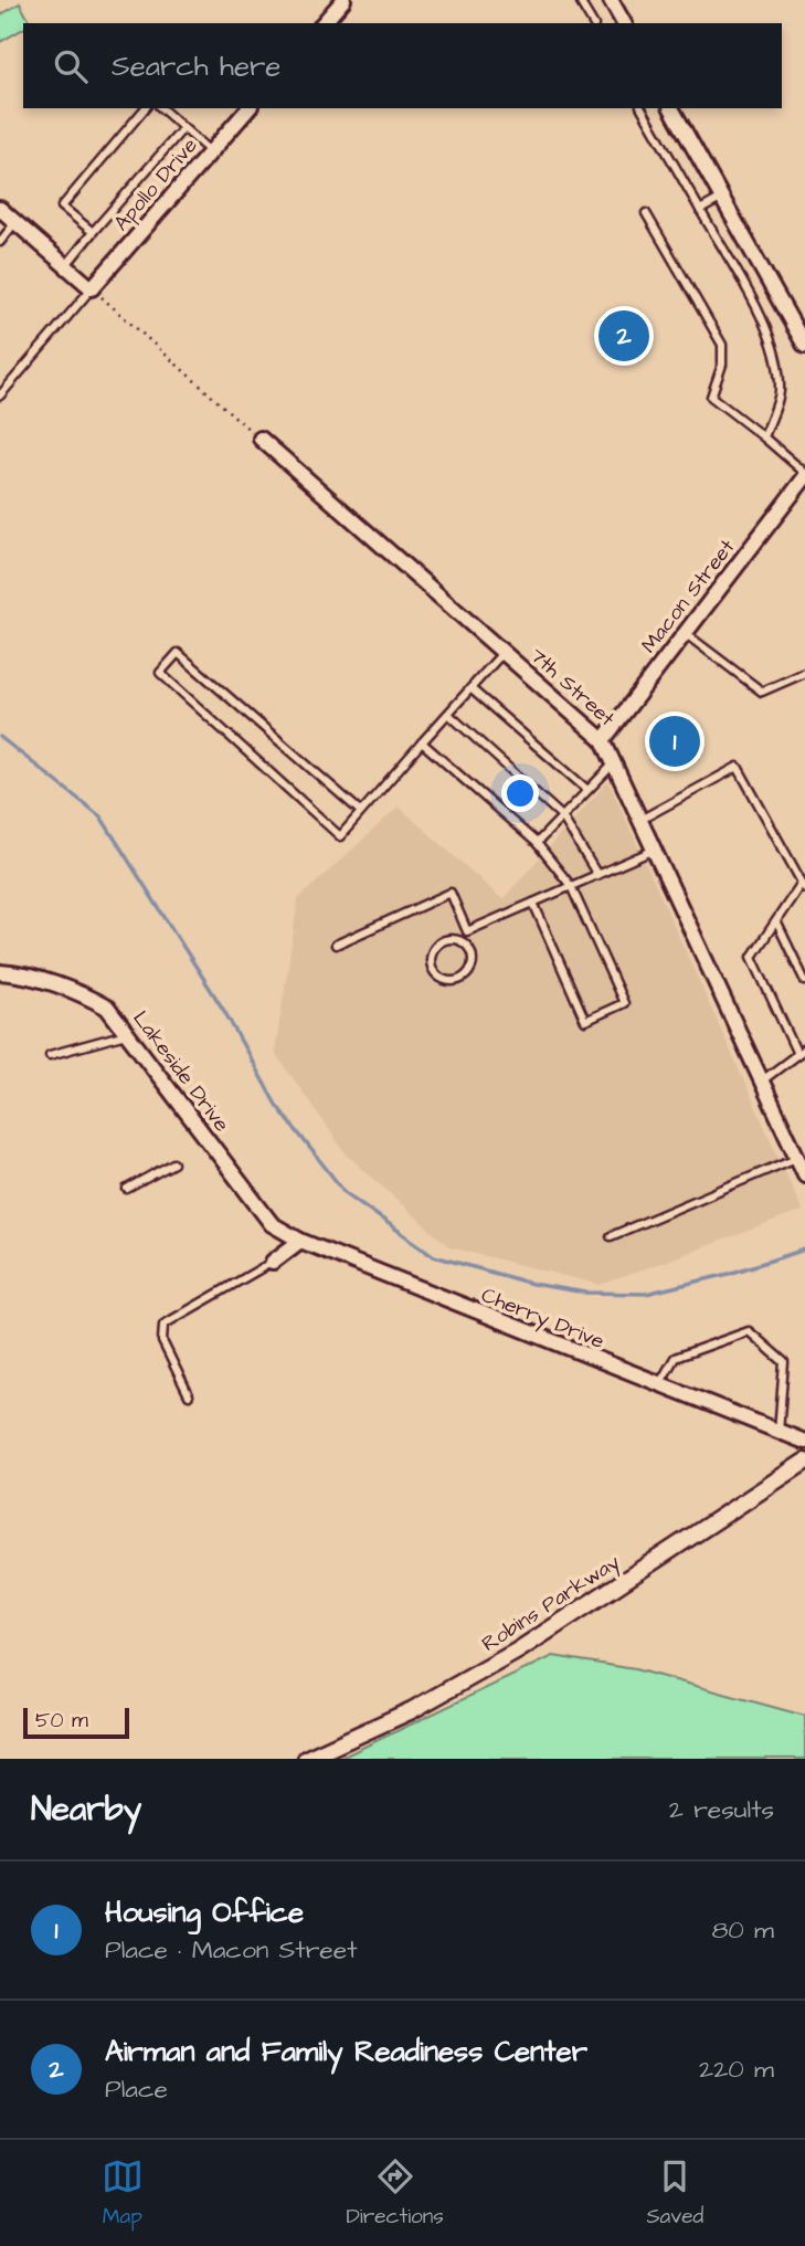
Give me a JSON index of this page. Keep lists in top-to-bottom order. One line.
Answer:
{"streets":{"street":["Apollo Drive","Macon Street","7th Street","Lakeside Drive","Cherry Drive","Robins Parkway"]},"crossings":[["Macon Street","7th Street"],["Lakeside Drive","Cherry Drive"]],"scale_bar":"50 m","page":{"search":"Search here","pins":["2","1"],"scale":"50 m","heading":["Nearby","2 results"],"list":[{"mark":"1","name":"Housing Office","note":"Place · Macon Street","value":"80 m"},{"mark":"2","name":"Airman and Family Readiness Center","note":"Place","value":"220 m"}],"nav":["Map","Directions","Saved"]}}
